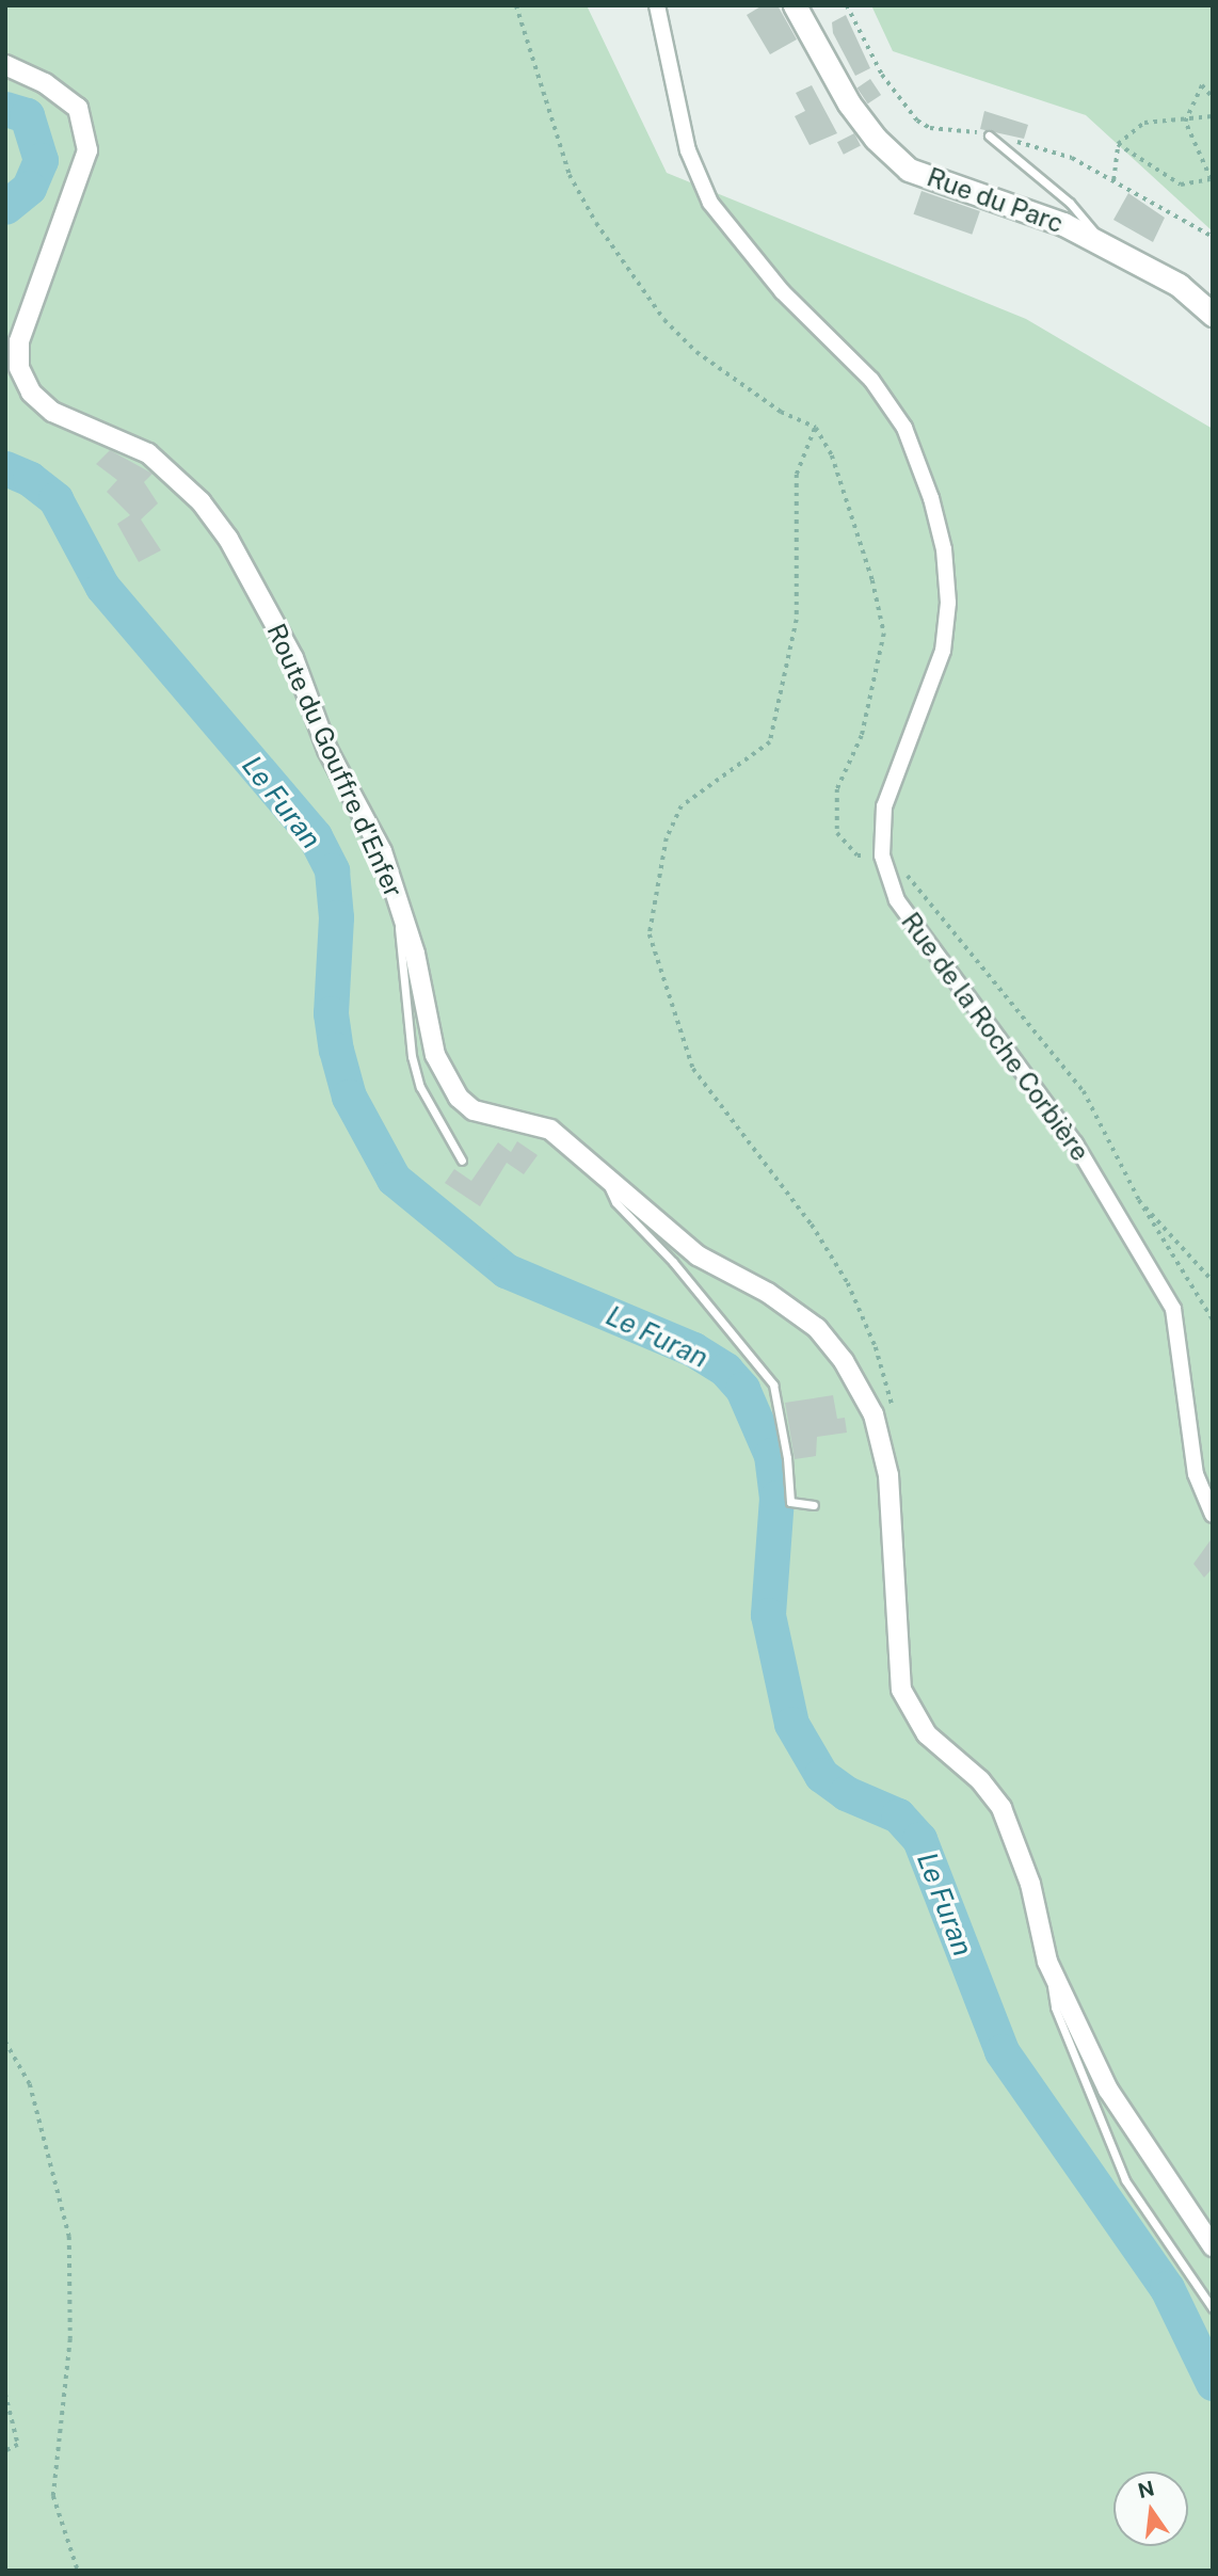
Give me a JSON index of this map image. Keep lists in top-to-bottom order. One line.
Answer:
{"streets":{"main road":["Rue du Parc"],"street":["Route du Gouffre d'Enfer","Rue de la Roche Corbière"]},"water":["Le Furan"],"north":"top"}
